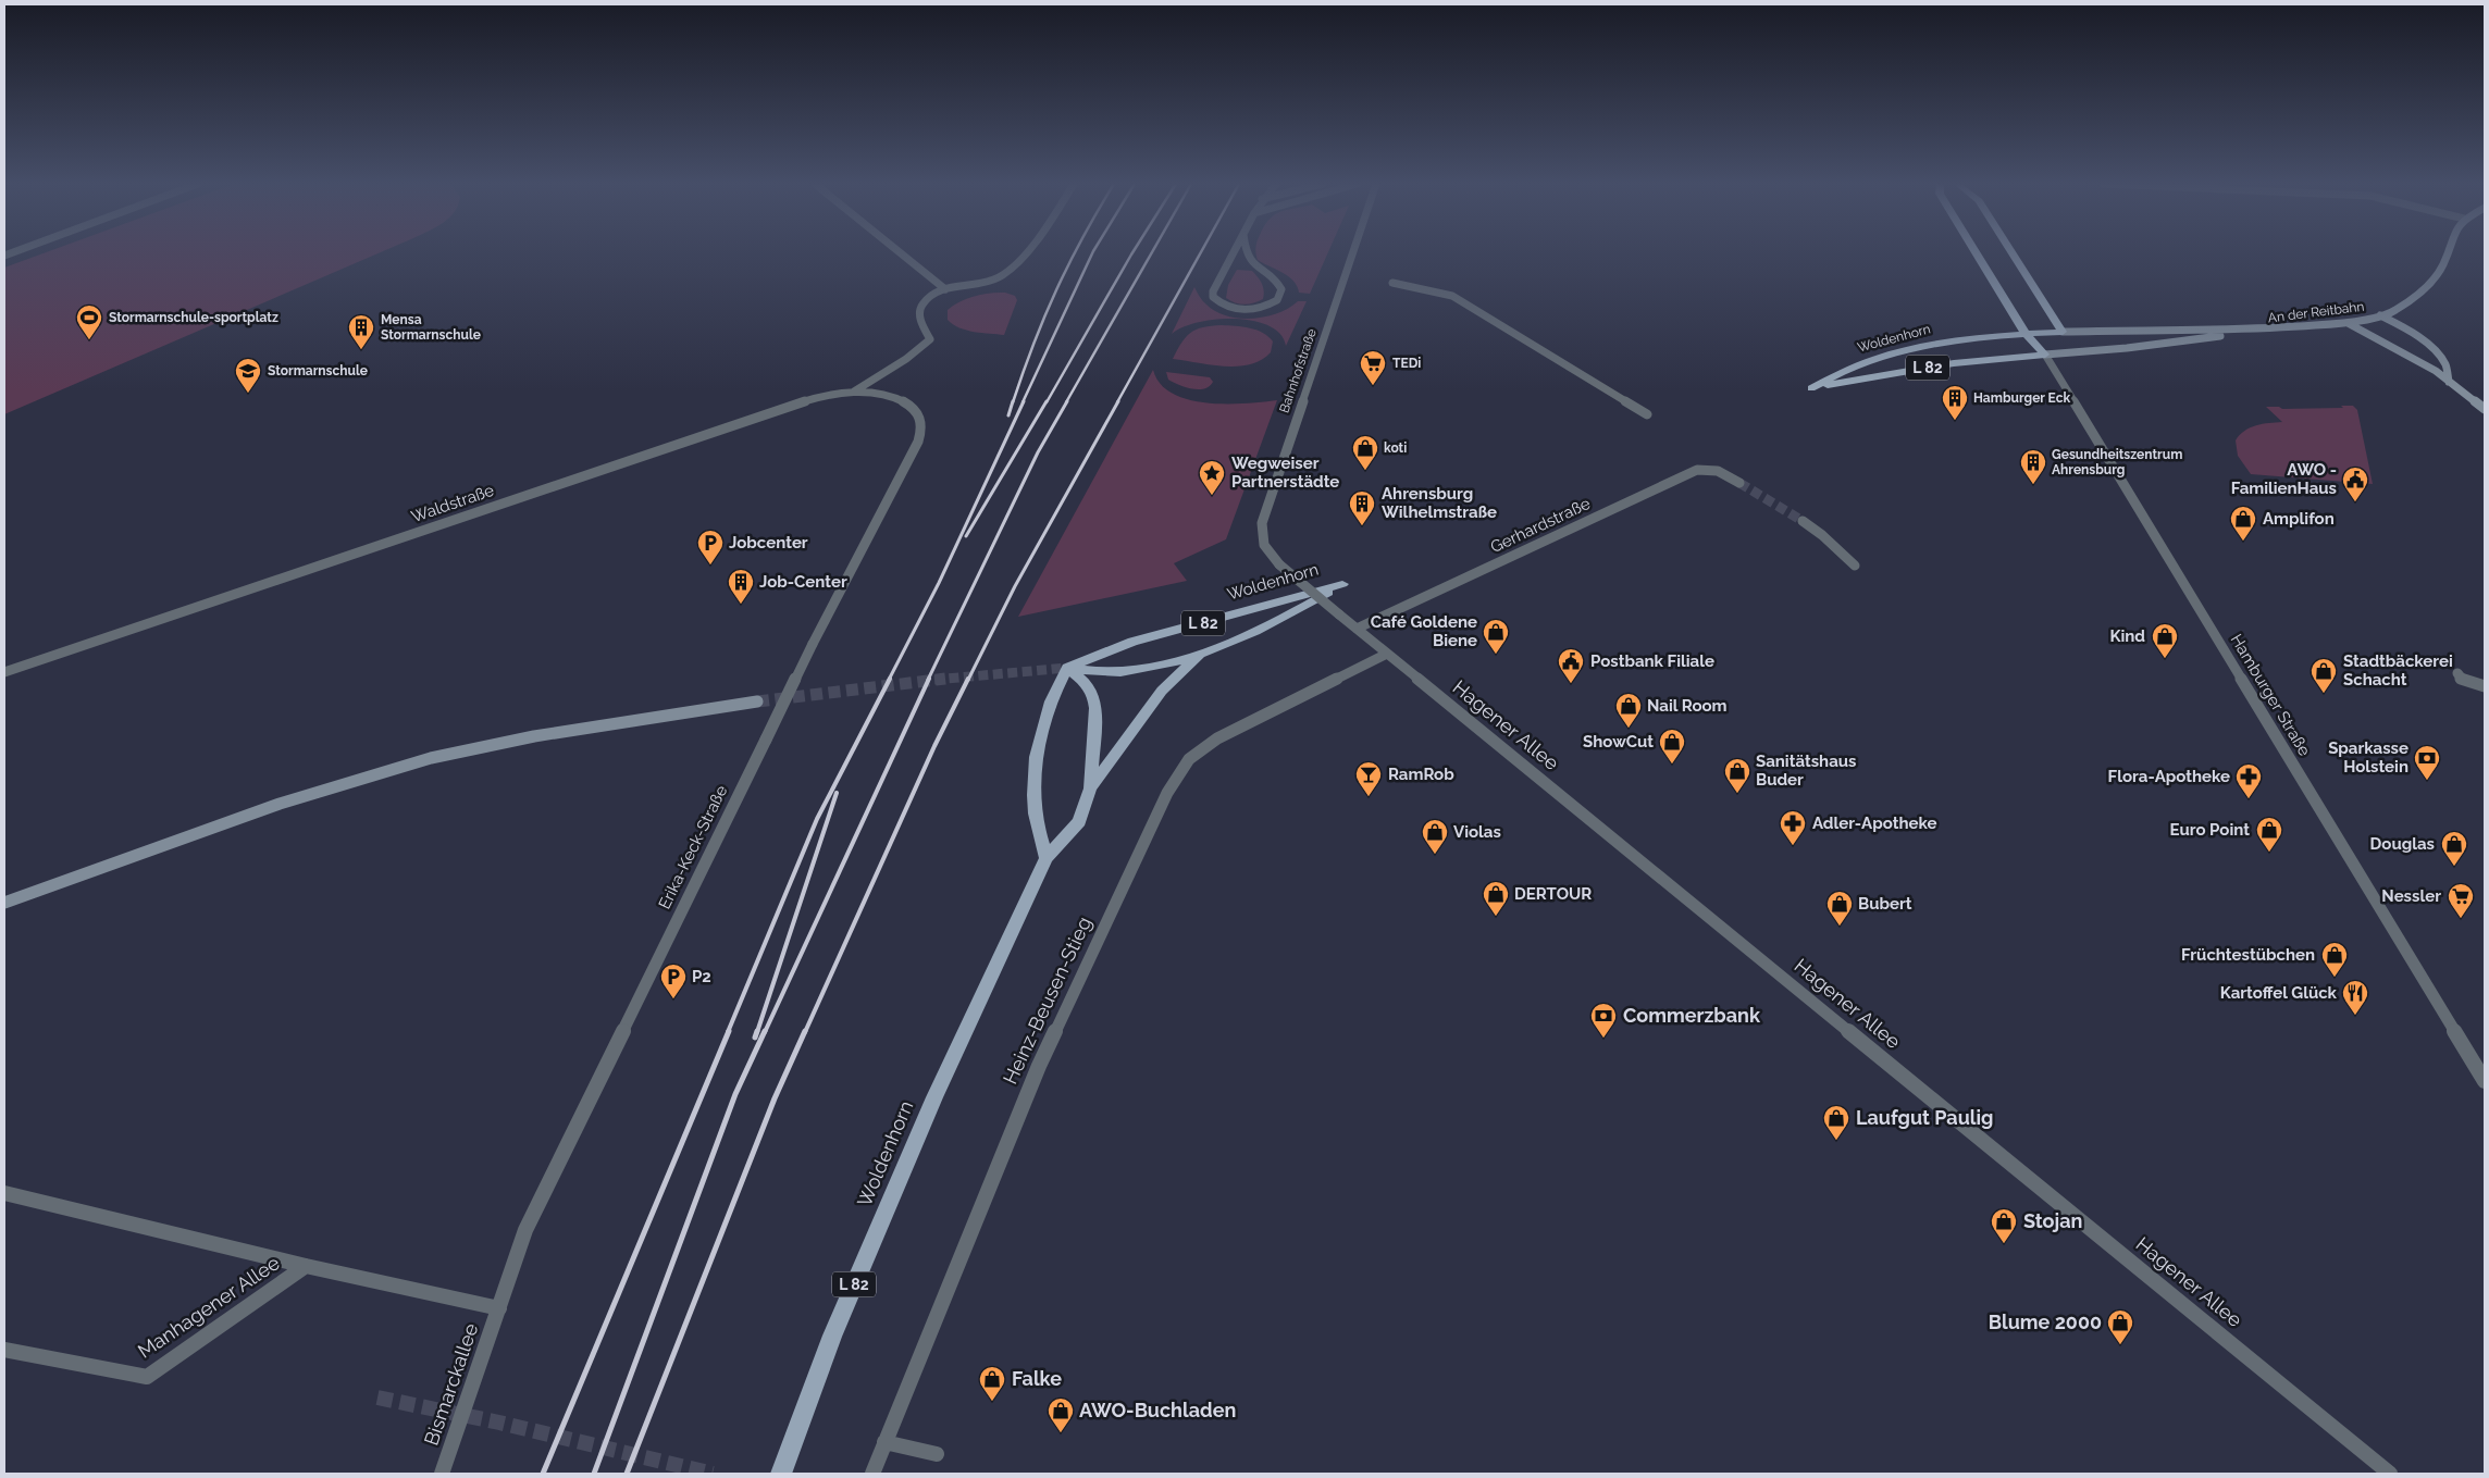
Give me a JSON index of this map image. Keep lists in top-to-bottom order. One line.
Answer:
{"streets":{"main road":["Woldenhorn","L 82","Hamburger Straße"],"street":["An der Reitbahn","Bahnhofstraße","Waldstraße","Gerhardstraße","Hagener Allee","Erika-Keck-Straße","Heinz-Beusen-Stieg","Manhagener Allee","Bismarckallee"]},"crossings":[["An der Reitbahn","Woldenhorn"],["An der Reitbahn","Hamburger Straße"],["Woldenhorn","Hamburger Straße"],["Bahnhofstraße","Hagener Allee"],["Waldstraße","Erika-Keck-Straße"],["Gerhardstraße","Hagener Allee"],["Hagener Allee","Heinz-Beusen-Stieg"],["Erika-Keck-Straße","Manhagener Allee"],["Erika-Keck-Straße","Bismarckallee"],["Manhagener Allee","Bismarckallee"]],"places":{"sports":["Stormarnschule-sportplatz"],"building":["Mensa Stormarnschule","Hamburger Eck","Gesundheitszentrum Ahrensburg","Ahrensburg Wilhelmstraße","Job-Center"],"supermarket":["TEDi","Nessler"],"school or university":["Stormarnschule"],"shop":["koti","Amplifon","Café Goldene Biene","Kind","Stadtbäckerei Schacht","Nail Room","ShowCut","Sanitätshaus Buder","Euro Point","Violas","Douglas","DERTOUR","Bubert","Früchtestübchen","Laufgut Paulig","Stojan","Blume 2000","Falke","AWO-Buchladen"],"place":["Wegweiser Partnerstädte"],"public building":["AWO - FamilienHaus","Postbank Filiale"],"parking":["Jobcenter","P2"],"bank":["Sparkasse Holstein","Commerzbank"],"bar":["RamRob"],"pharmacy":["Flora-Apotheke","Adler-Apotheke"],"restaurant":["Kartoffel Glück"]}}
